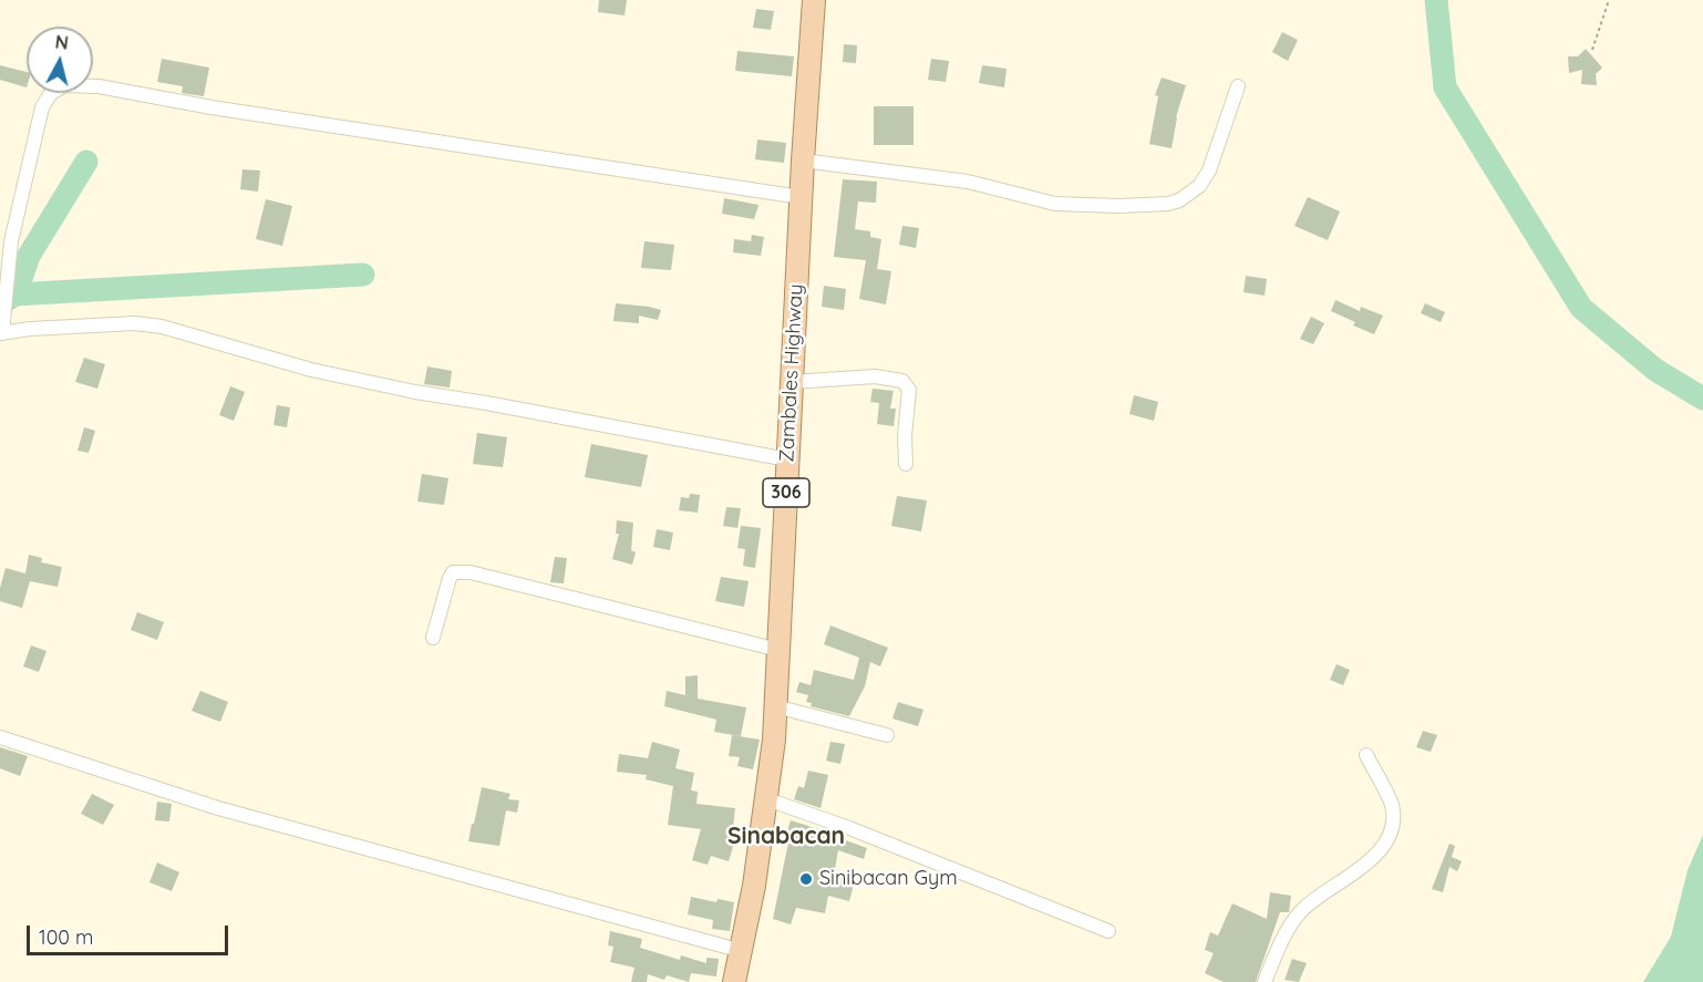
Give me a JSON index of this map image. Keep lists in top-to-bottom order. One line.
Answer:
{"streets":{"main road":["Zambales Highway","306"]},"districts":["Sinabacan"],"places":["Sinibacan Gym"],"scale_bar":"100 m","north":"top"}
